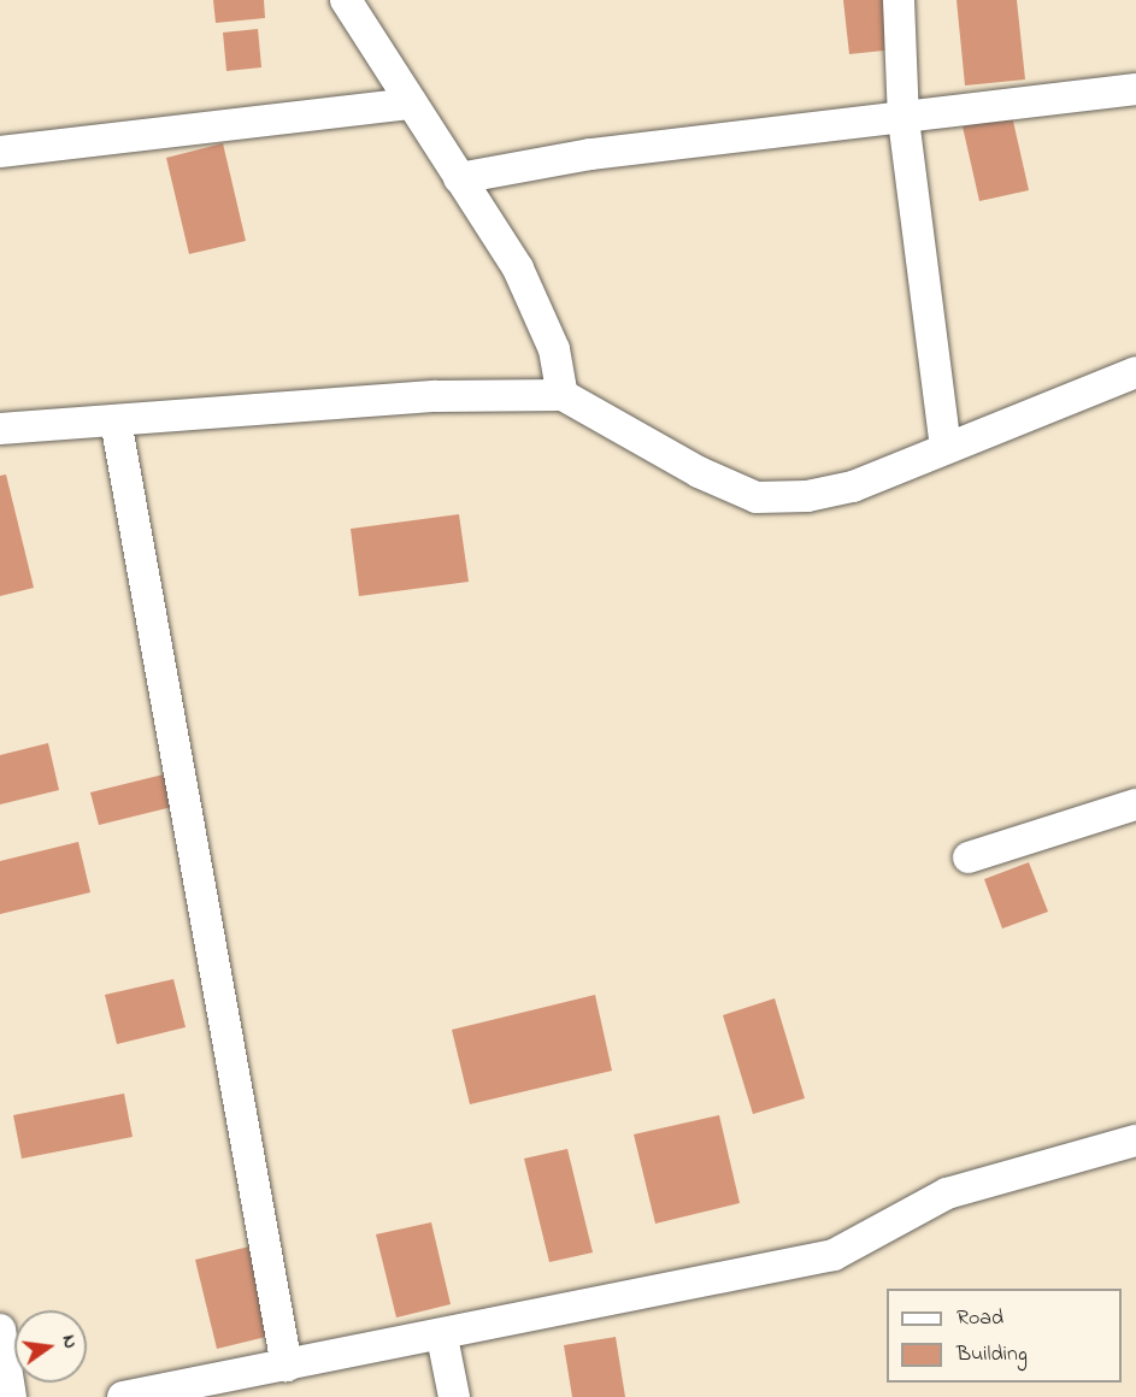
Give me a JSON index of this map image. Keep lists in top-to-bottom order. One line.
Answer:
{"legend":["Road","Building"],"north":"right"}
